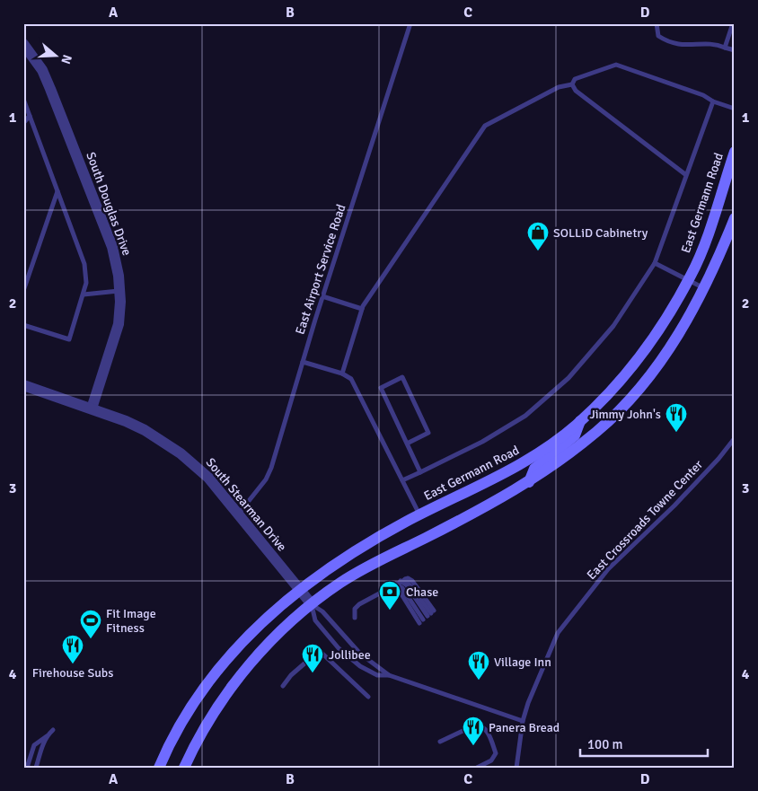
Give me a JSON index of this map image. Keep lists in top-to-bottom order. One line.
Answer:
{"streets":{"main road":["East Germann Road"],"street":["South Douglas Drive","South Stearman Drive"],"lane":["East Airport Service Road","East Crossroads Towne Center"]},"crossings":[["East Germann Road","South Stearman Drive"],["South Douglas Drive","South Stearman Drive"],["East Airport Service Road","South Stearman Drive"],["South Stearman Drive","East Crossroads Towne Center"]],"places":{"shop":["SOLLiD Cabinetry"],"restaurant":["Jimmy John's","Firehouse Subs","Jollibee","Village Inn","Panera Bread"],"bank":["Chase"],"sports":["Fit Image Fitness"]},"scale_bar":"100 m","north":"right","grid":{"columns":["A","B","C","D"],"rows":["1","2","3","4"]}}
